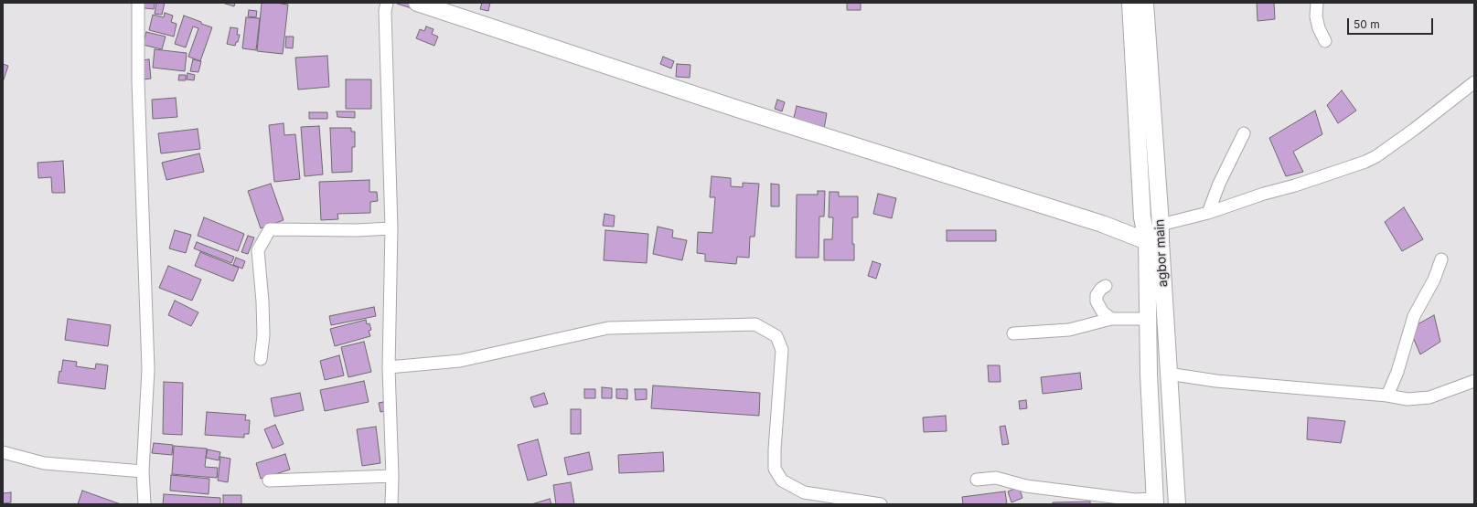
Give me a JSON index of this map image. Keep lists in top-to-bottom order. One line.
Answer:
{"streets":{"main road":["agbor main"]},"scale_bar":"50 m"}
